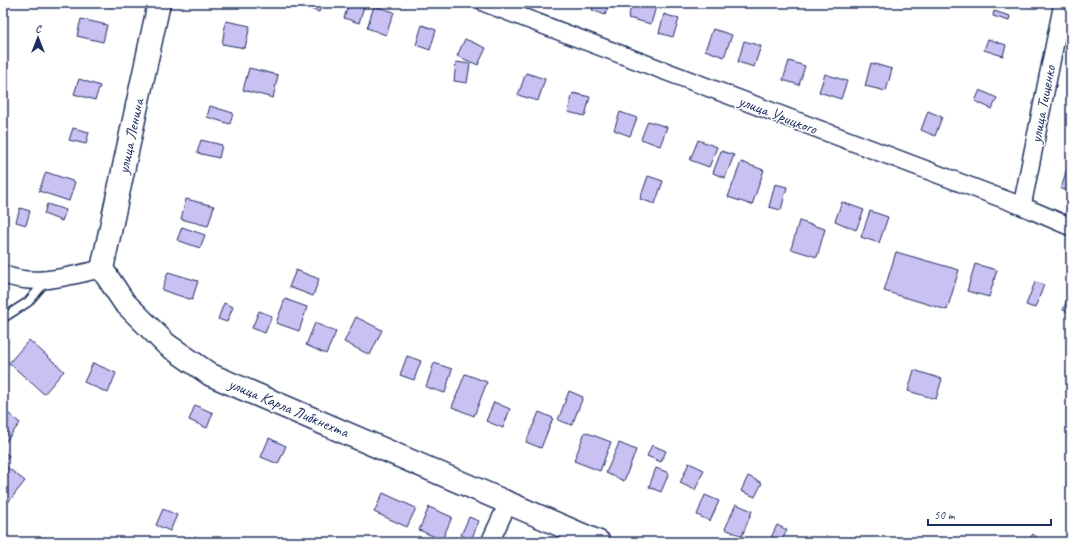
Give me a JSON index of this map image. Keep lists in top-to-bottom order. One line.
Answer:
{"streets":{"main road":["улица Ленина","улица Карла Либкнехта"],"street":["улица Тищенко","улица Урицкого"]},"crossings":[["улица Тищенко","улица Урицкого"],["улица Ленина","улица Карла Либкнехта"]],"scale_bar":"50 m","north":"top"}
